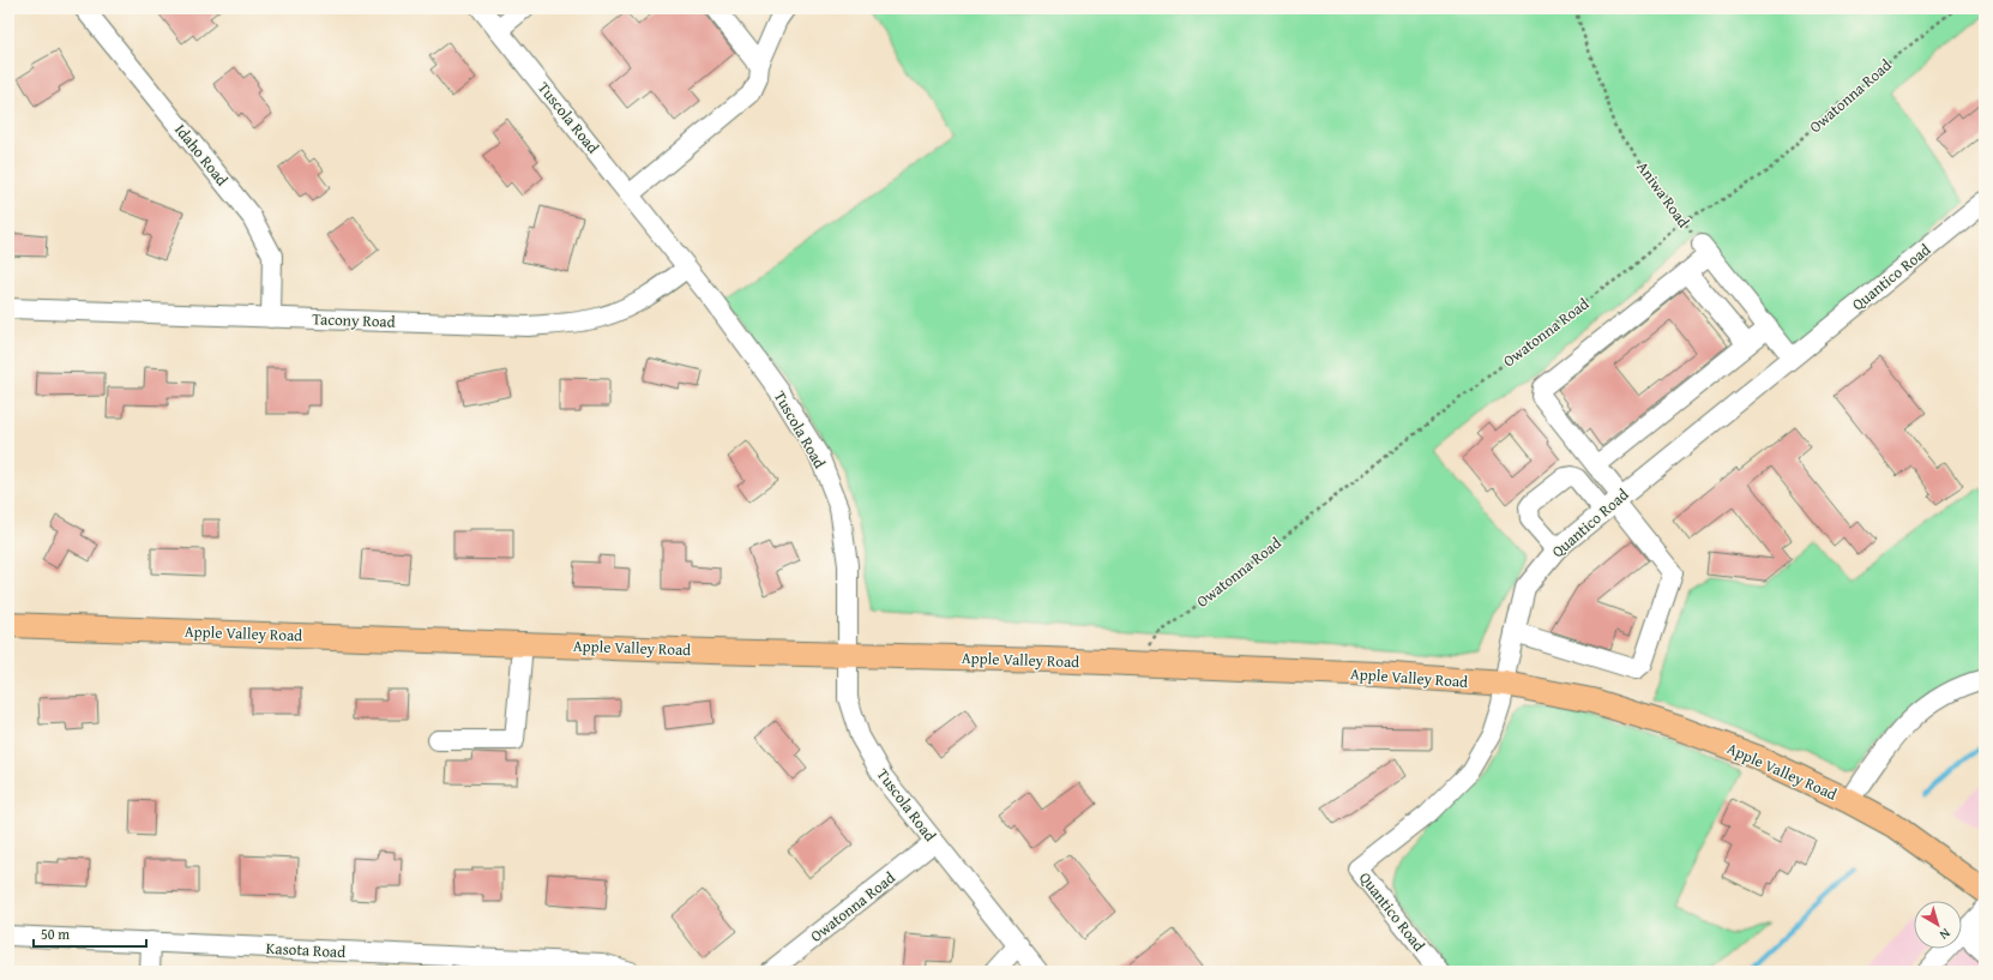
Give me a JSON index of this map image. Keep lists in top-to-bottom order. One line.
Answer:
{"streets":{"main road":["Apple Valley Road"],"street":["Owatonna Road","Tuscola Road","Idaho Road","Quantico Road","Tacony Road","Kasota Road"],"path":["Aniwa Road"]},"crossings":[["Owatonna Road","Tuscola Road"],["Owatonna Road","Aniwa Road"],["Owatonna Road","Apple Valley Road"],["Tuscola Road","Tacony Road"],["Tuscola Road","Apple Valley Road"],["Idaho Road","Tacony Road"],["Quantico Road","Apple Valley Road"]],"scale_bar":"50 m","north":"bottom right"}
